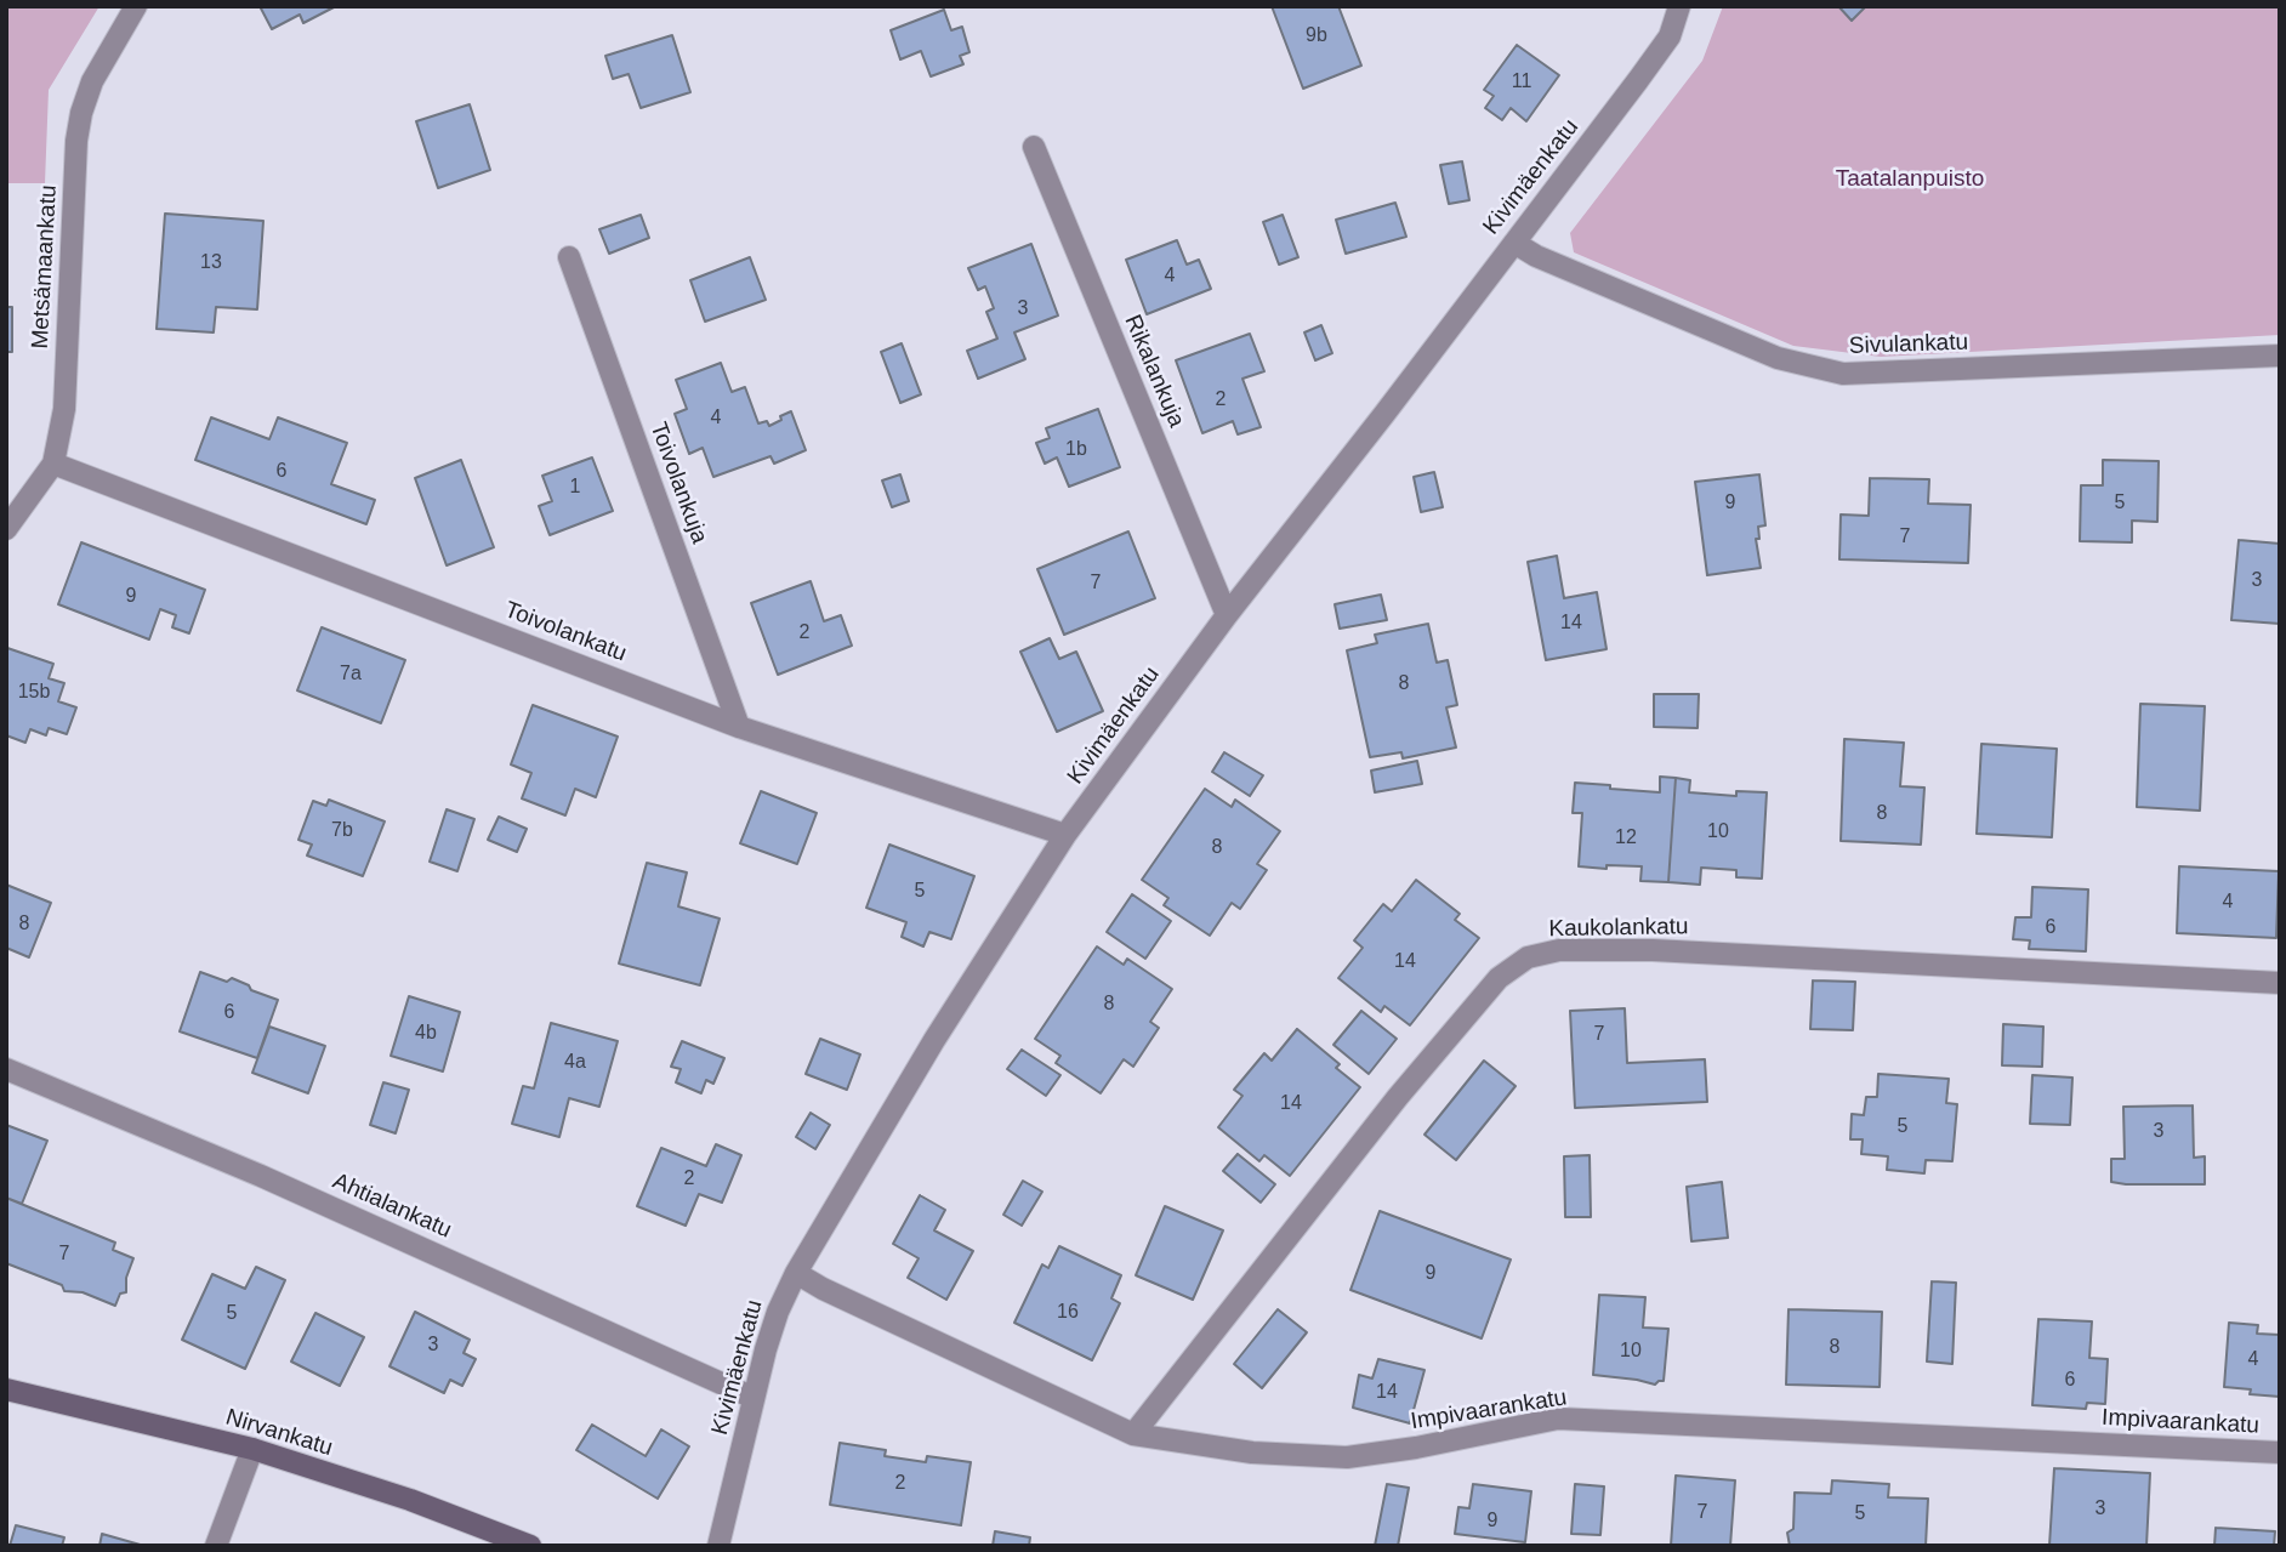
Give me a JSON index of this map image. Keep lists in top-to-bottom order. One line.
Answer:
{"streets":{"street":["Kivimäenkatu","Metsämaankatu","Sivulankatu","Rikalankuja","Toivolankuja","Toivolankatu","Kaukolankatu","Ahtialankatu","Impivaarankatu","Nirvankatu"]},"crossings":[["Kivimäenkatu","Sivulankatu"],["Kivimäenkatu","Rikalankuja"],["Kivimäenkatu","Toivolankatu"],["Kivimäenkatu","Ahtialankatu"],["Kivimäenkatu","Impivaarankatu"],["Metsämaankatu","Toivolankatu"],["Toivolankuja","Toivolankatu"],["Kaukolankatu","Impivaarankatu"]],"parks":["Taatalanpuisto"],"house_numbers":["9b","11","13","4","3","2","4","1b","6","1","9","5","7","3","7","9","14","2","7a","8","15b","8","7b","10","12","8","5","4","8","6","14","8","6","4b","7","4a","14","5","3","2","7","9","16","5","3","8","10","4","6","14","2","3","7","5","9"]}
